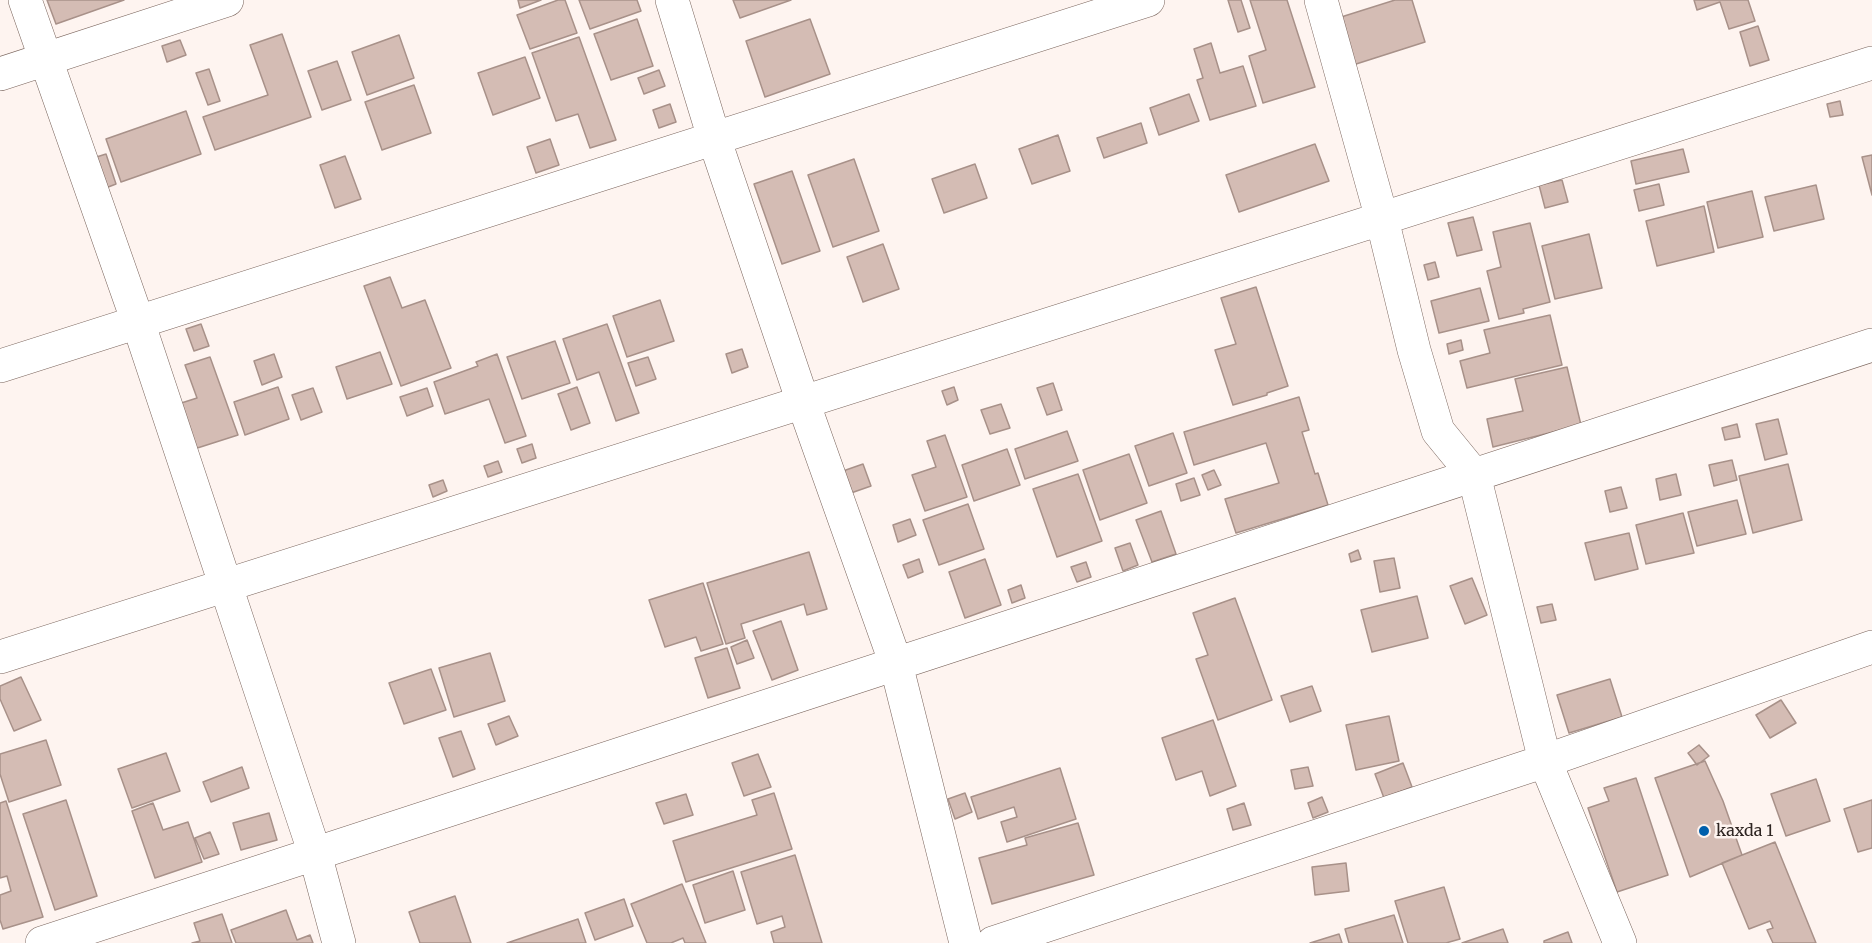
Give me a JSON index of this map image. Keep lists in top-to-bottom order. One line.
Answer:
{"places":["kaxda 1"]}
